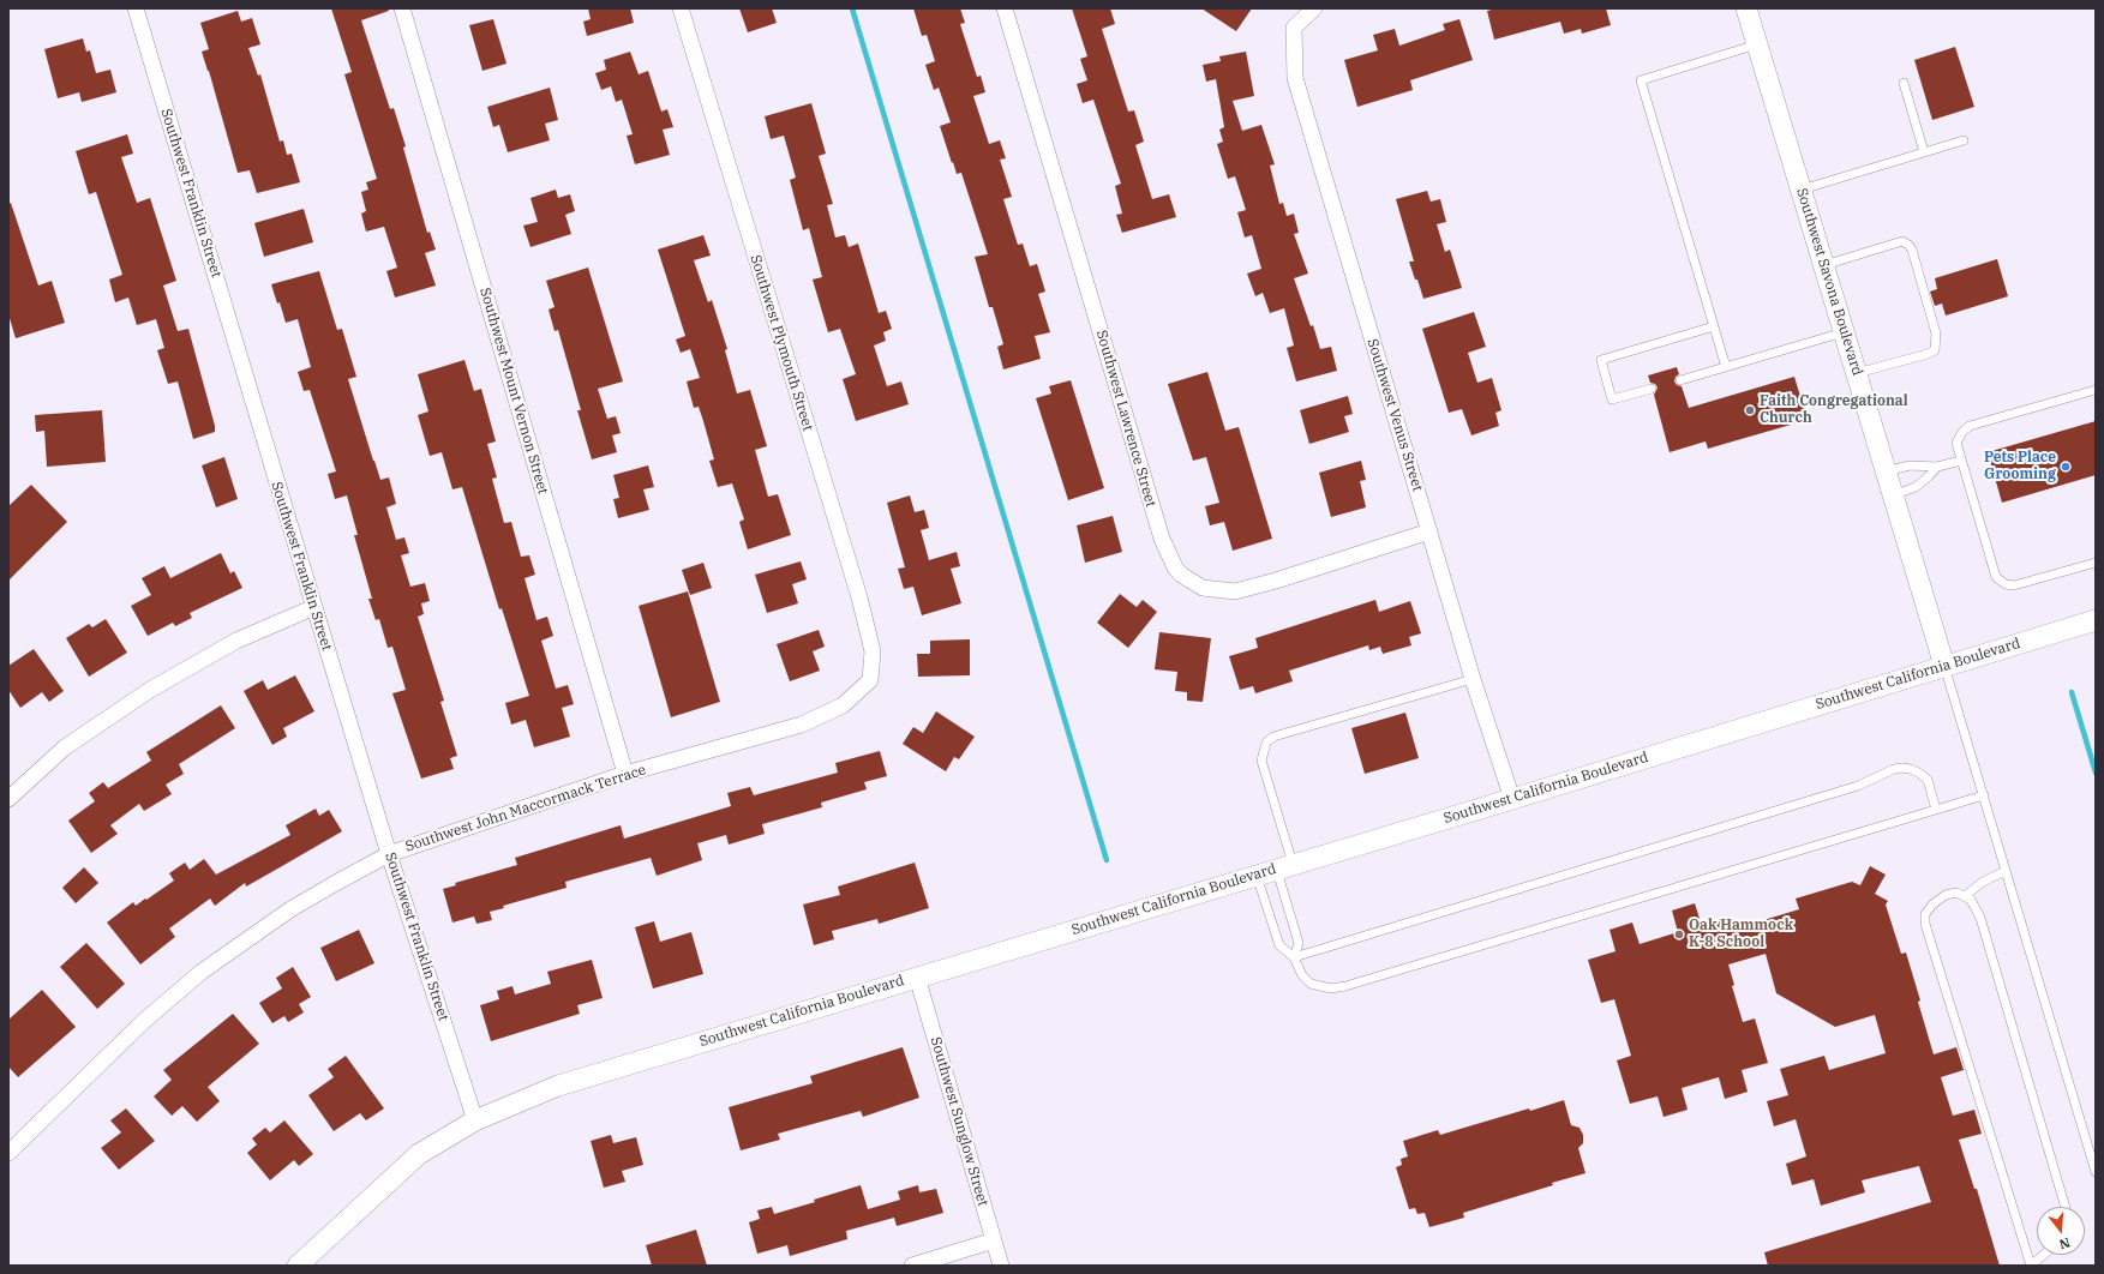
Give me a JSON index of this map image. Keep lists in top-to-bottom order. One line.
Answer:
{"streets":{"street":["Southwest Franklin Street","Southwest Savona Boulevard","Southwest Plymouth Street","Southwest Mount Vernon Street","Southwest Venus Street","Southwest Lawrence Street","Southwest California Boulevard","Southwest John Maccormack Terrace","Southwest Sunglow Street"]},"crossings":[["Southwest Franklin Street","Southwest California Boulevard"],["Southwest Franklin Street","Southwest John Maccormack Terrace"],["Southwest Savona Boulevard","Southwest California Boulevard"],["Southwest Plymouth Street","Southwest John Maccormack Terrace"],["Southwest Mount Vernon Street","Southwest John Maccormack Terrace"],["Southwest Venus Street","Southwest Lawrence Street"],["Southwest Venus Street","Southwest California Boulevard"],["Southwest California Boulevard","Southwest Sunglow Street"]],"places":["Faith Congregational Church","Pets Place Grooming","Oak Hammock K-8 School"],"north":"bottom"}
